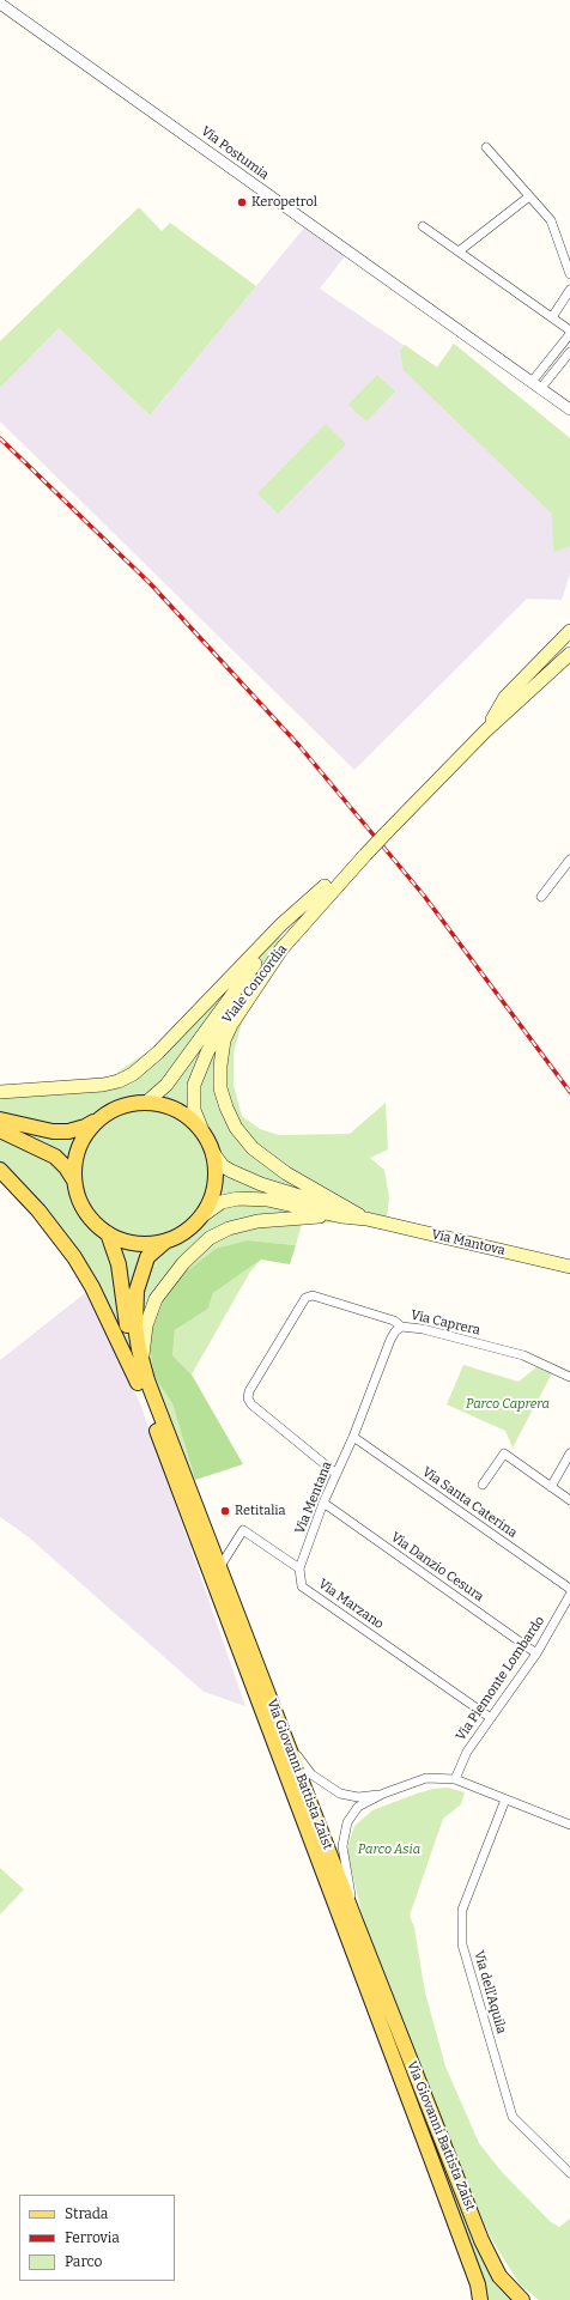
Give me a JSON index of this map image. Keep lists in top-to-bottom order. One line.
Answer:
{"streets":{"main road":["Viale Concordia","Via Mantova","Via Giovanni Battista Zaist"],"street":["Via Postumia","Via Caprera","Via Mentana","Via Santa Caterina","Via Danzio Cesura","Via Marzano","Via Piemonte Lombardo","Via dell'Aquila"]},"crossings":[["Viale Concordia","Via Giovanni Battista Zaist"],["Via Caprera","Via Mentana"],["Via Caprera","Via Santa Caterina"],["Via Mentana","Via Santa Caterina"],["Via Mentana","Via Danzio Cesura"],["Via Mentana","Via Marzano"],["Via Danzio Cesura","Via Piemonte Lombardo"],["Via Marzano","Via Piemonte Lombardo"]],"parks":["Parco Caprera","Parco Asia"],"places":["Keropetrol","Retitalia"],"legend":["Strada","Ferrovia","Parco"]}
